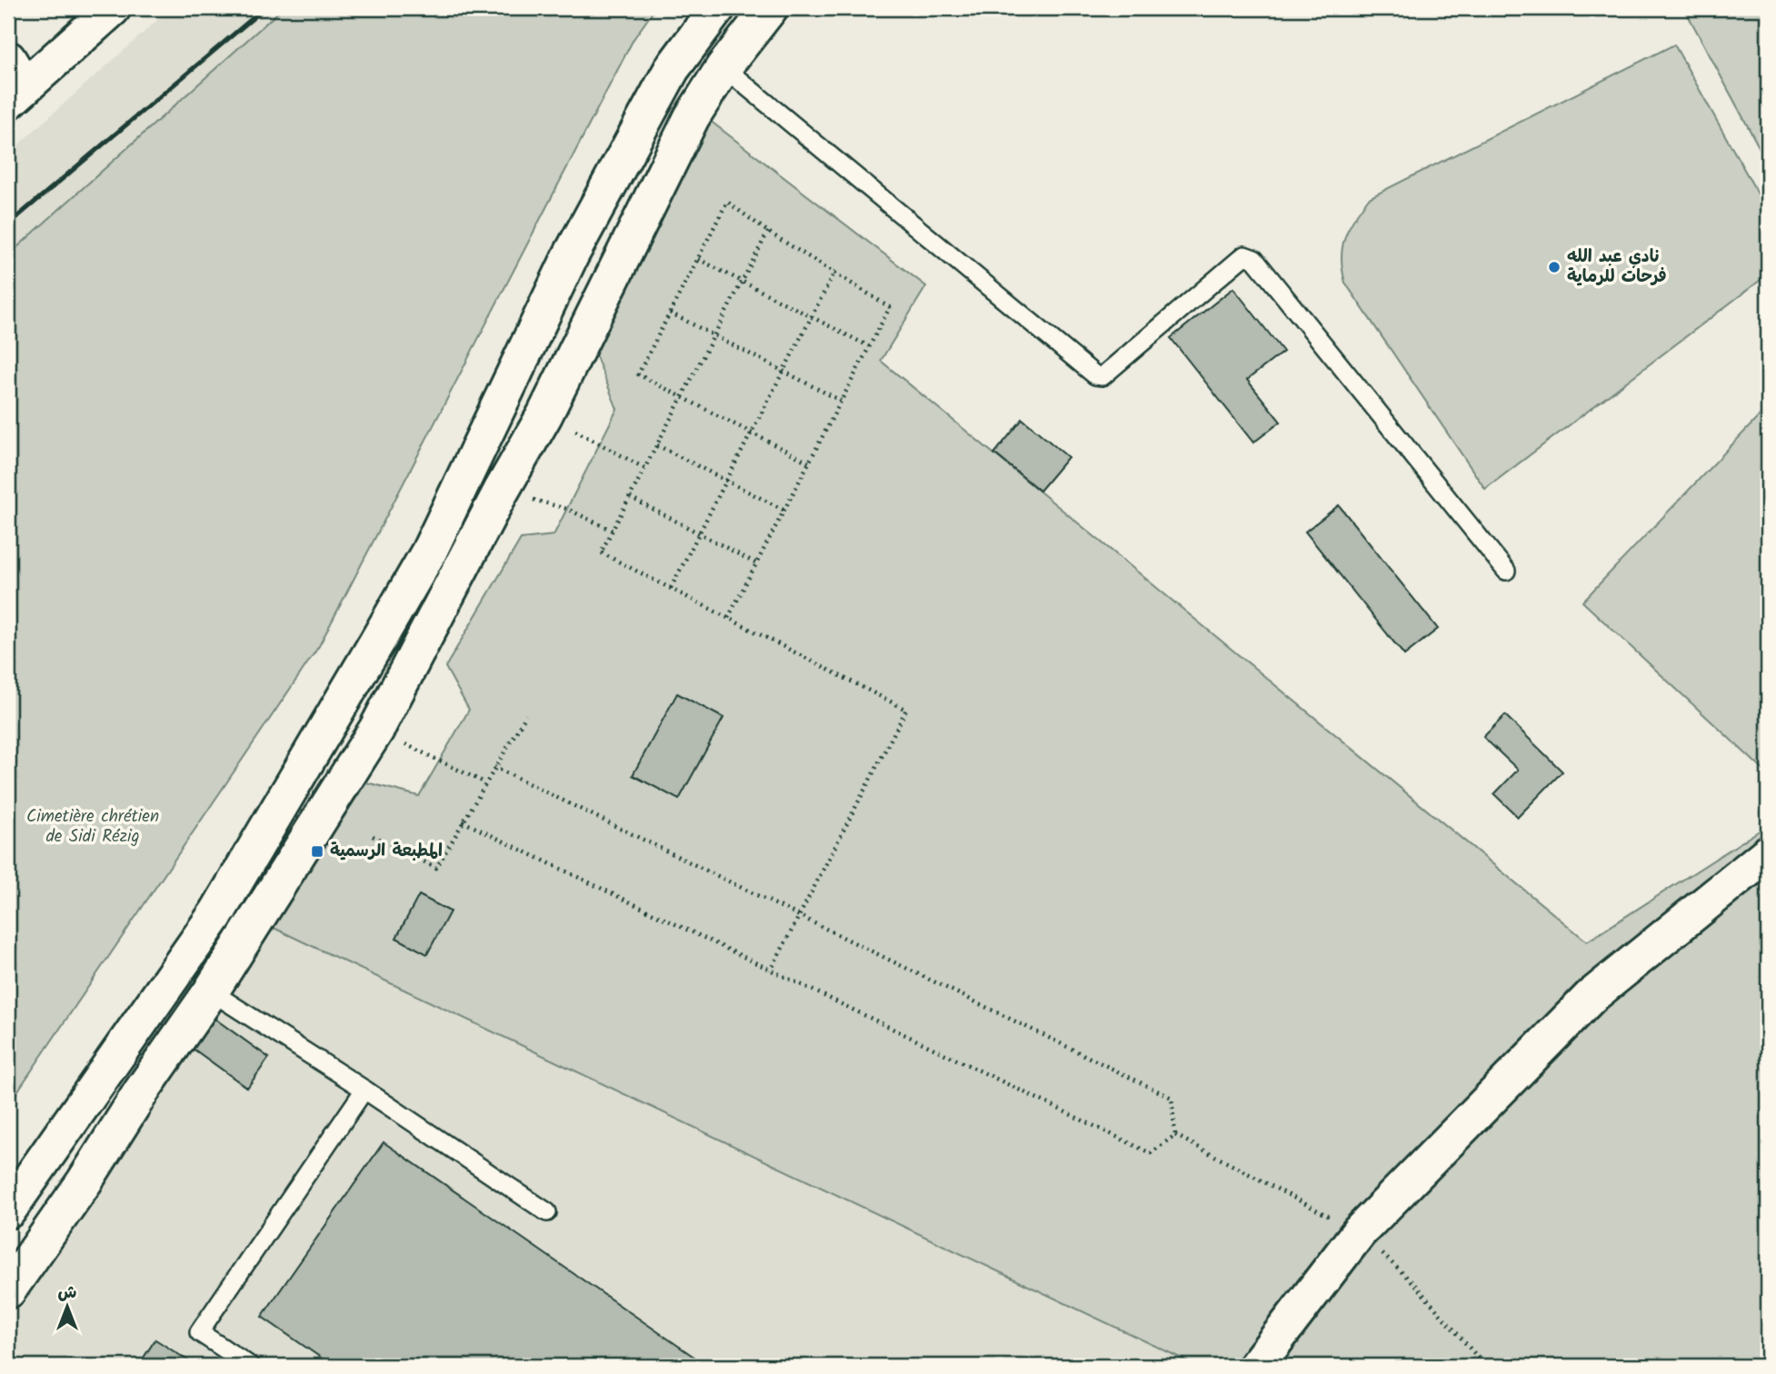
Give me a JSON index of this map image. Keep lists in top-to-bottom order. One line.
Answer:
{"parks":["Cimetière chrétien de Sidi Rézig"],"places":{"other":["نادي عبد الله فرحات للرماية"],"transit":["المطبعة الرسمية"]},"north":"top"}
